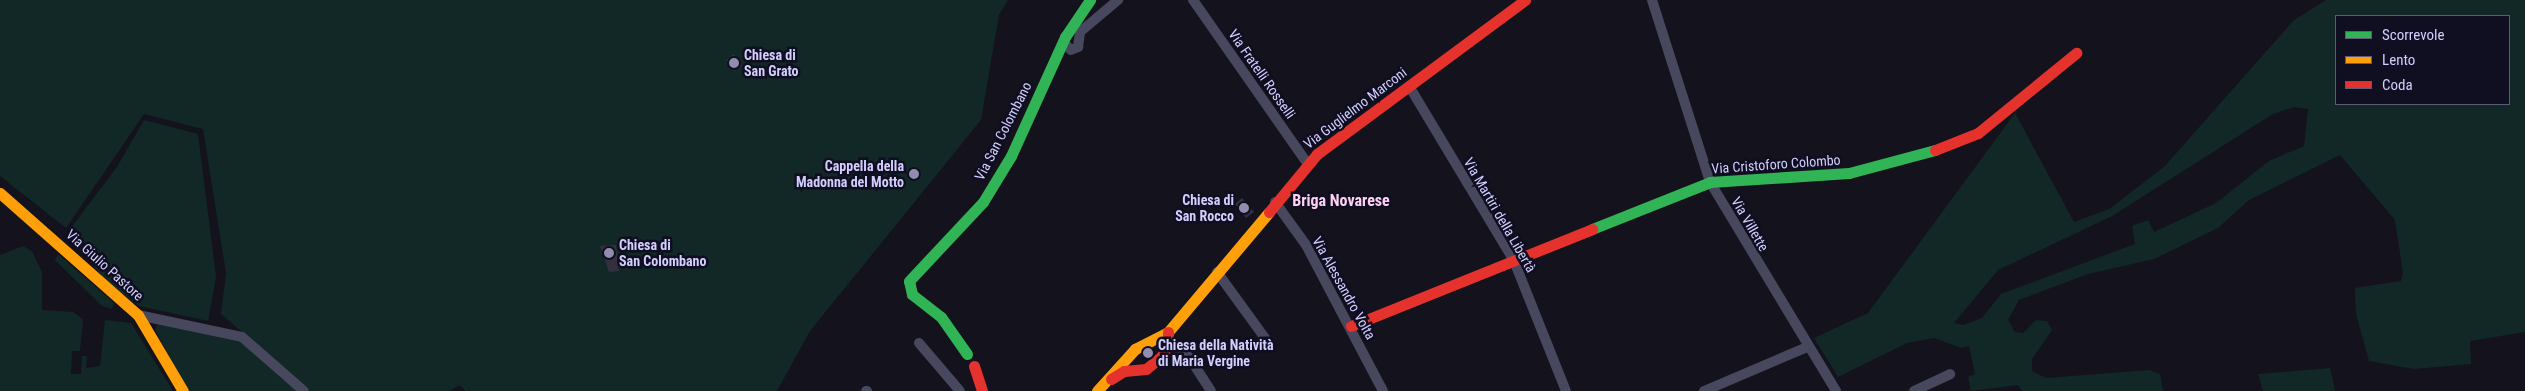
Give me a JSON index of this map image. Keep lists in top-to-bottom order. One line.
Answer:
{"streets":{"street":["Via Fratelli Rosselli","Via Guglielmo Marconi","Via San Colombano","Via Cristoforo Colombo","Via Martiri della Libertà","Via Villette","Via Giulio Pastore","Via Alessandro Volta"]},"crossings":[["Via Fratelli Rosselli","Via Guglielmo Marconi"],["Via Guglielmo Marconi","Via Martiri della Libertà"],["Via Guglielmo Marconi","Via Alessandro Volta"],["Via Cristoforo Colombo","Via Martiri della Libertà"],["Via Cristoforo Colombo","Via Villette"],["Via Cristoforo Colombo","Via Alessandro Volta"]],"districts":["Briga Novarese"],"places":["Chiesa di San Grato","Cappella della Madonna del Motto","Chiesa di San Rocco","Chiesa di San Colombano","Chiesa della Natività di Maria Vergine"],"legend":["Scorrevole","Lento","Coda"]}
